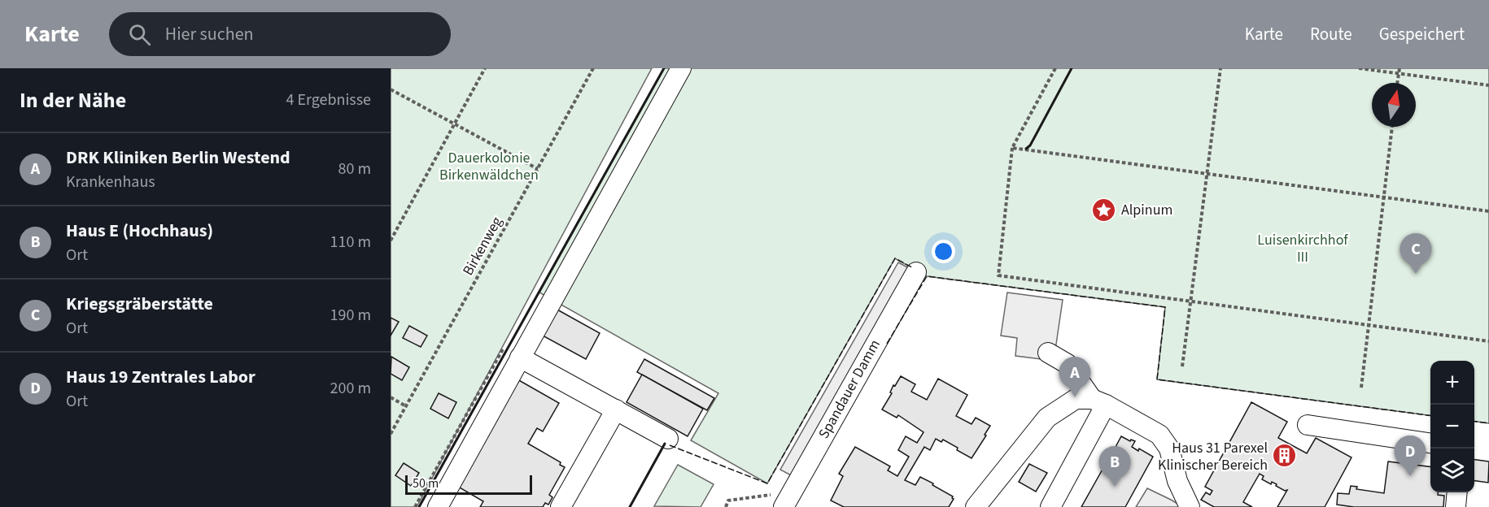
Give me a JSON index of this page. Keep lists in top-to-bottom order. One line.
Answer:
{"streets":{"street":["Spandauer Damm"],"path":["Birkenweg"]},"parks":["Dauerkolonie Birkenwäldchen","Luisenkirchhof III"],"places":{"place":["Alpinum"],"building":["Haus 31 Parexel Klinischer Bereich"]},"scale_bar":"50 m","north":"top","page":{"header":"Karte","search":"Hier suchen","nav":["Karte","Route","Gespeichert"],"heading":["In der Nähe","4 Ergebnisse"],"list":[{"mark":"A","name":"DRK Kliniken Berlin Westend","note":"Krankenhaus","value":"80 m"},{"mark":"B","name":"Haus E (Hochhaus)","note":"Ort","value":"110 m"},{"mark":"C","name":"Kriegsgräberstätte","note":"Ort","value":"190 m"},{"mark":"D","name":"Haus 19 Zentrales Labor","note":"Ort","value":"200 m"}],"pins":["C","A","D","B"],"map_buttons":["+","−"],"scale":"50 m"}}
